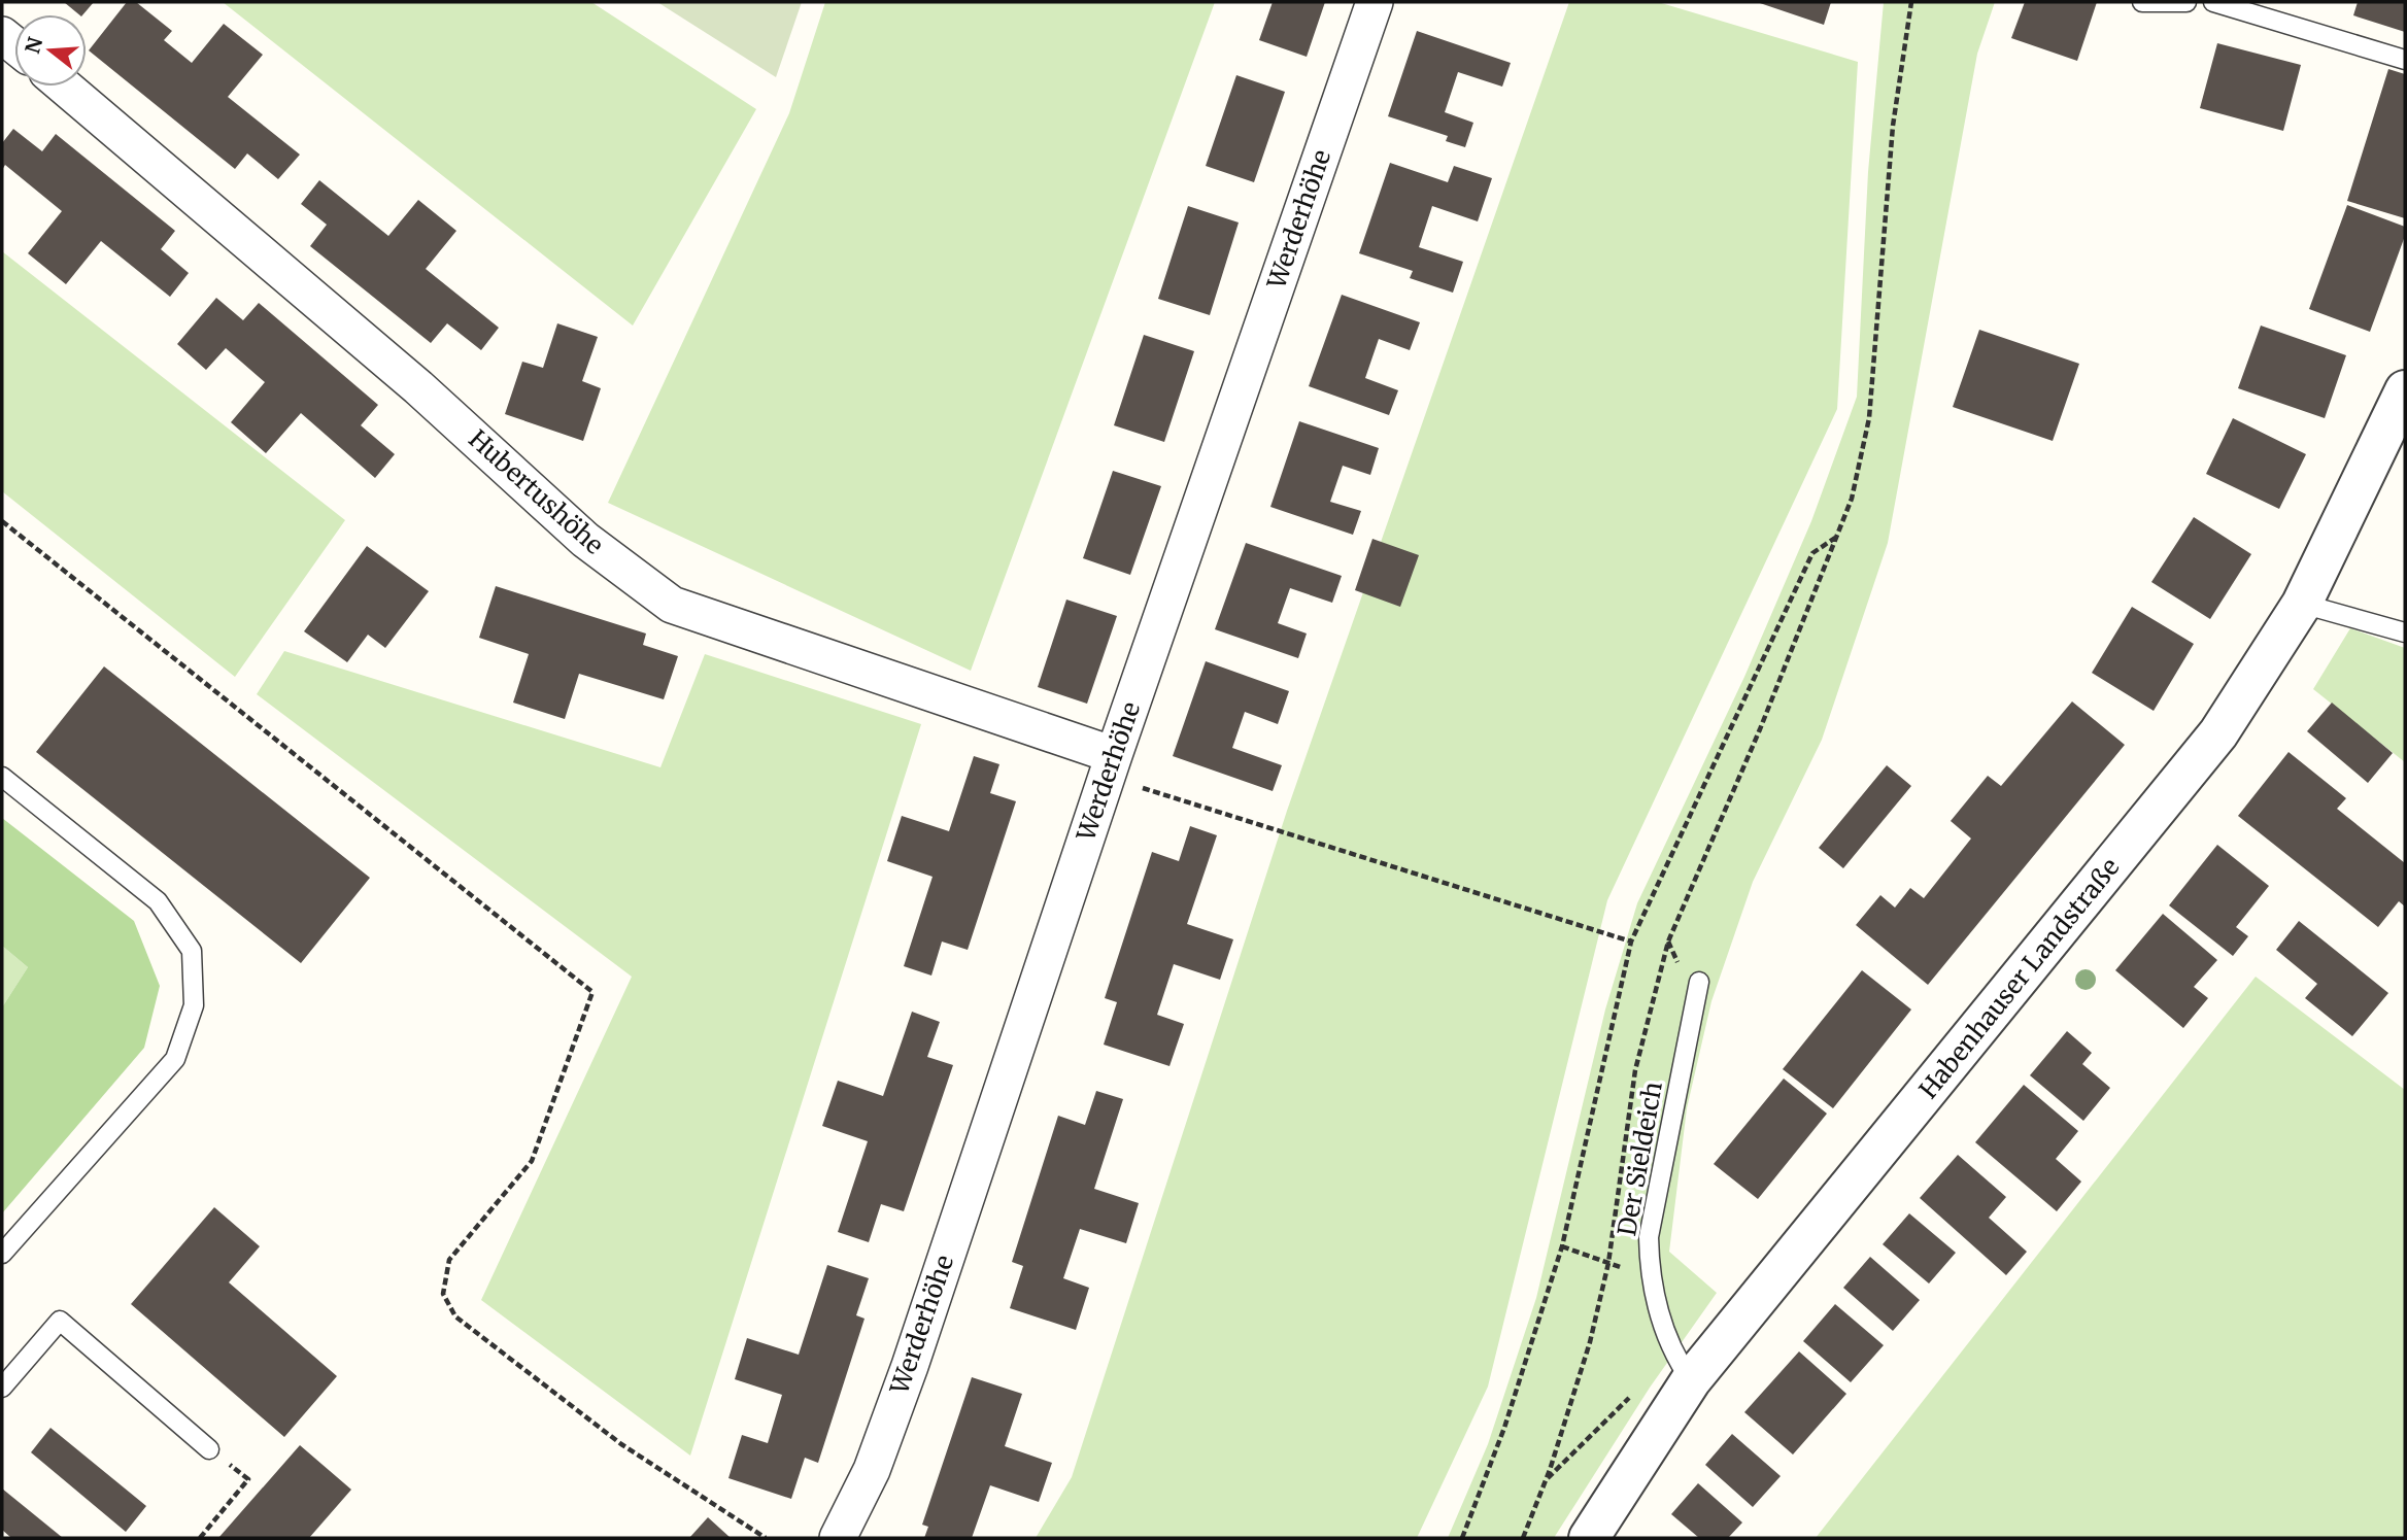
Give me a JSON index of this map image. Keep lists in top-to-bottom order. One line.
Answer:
{"streets":{"street":["Werderhöhe","Hubertushöhe","Habenhauser Landstraße"],"lane":["Der Sieldeich"]},"crossings":[["Werderhöhe","Hubertushöhe"],["Habenhauser Landstraße","Der Sieldeich"]],"north":"left"}
